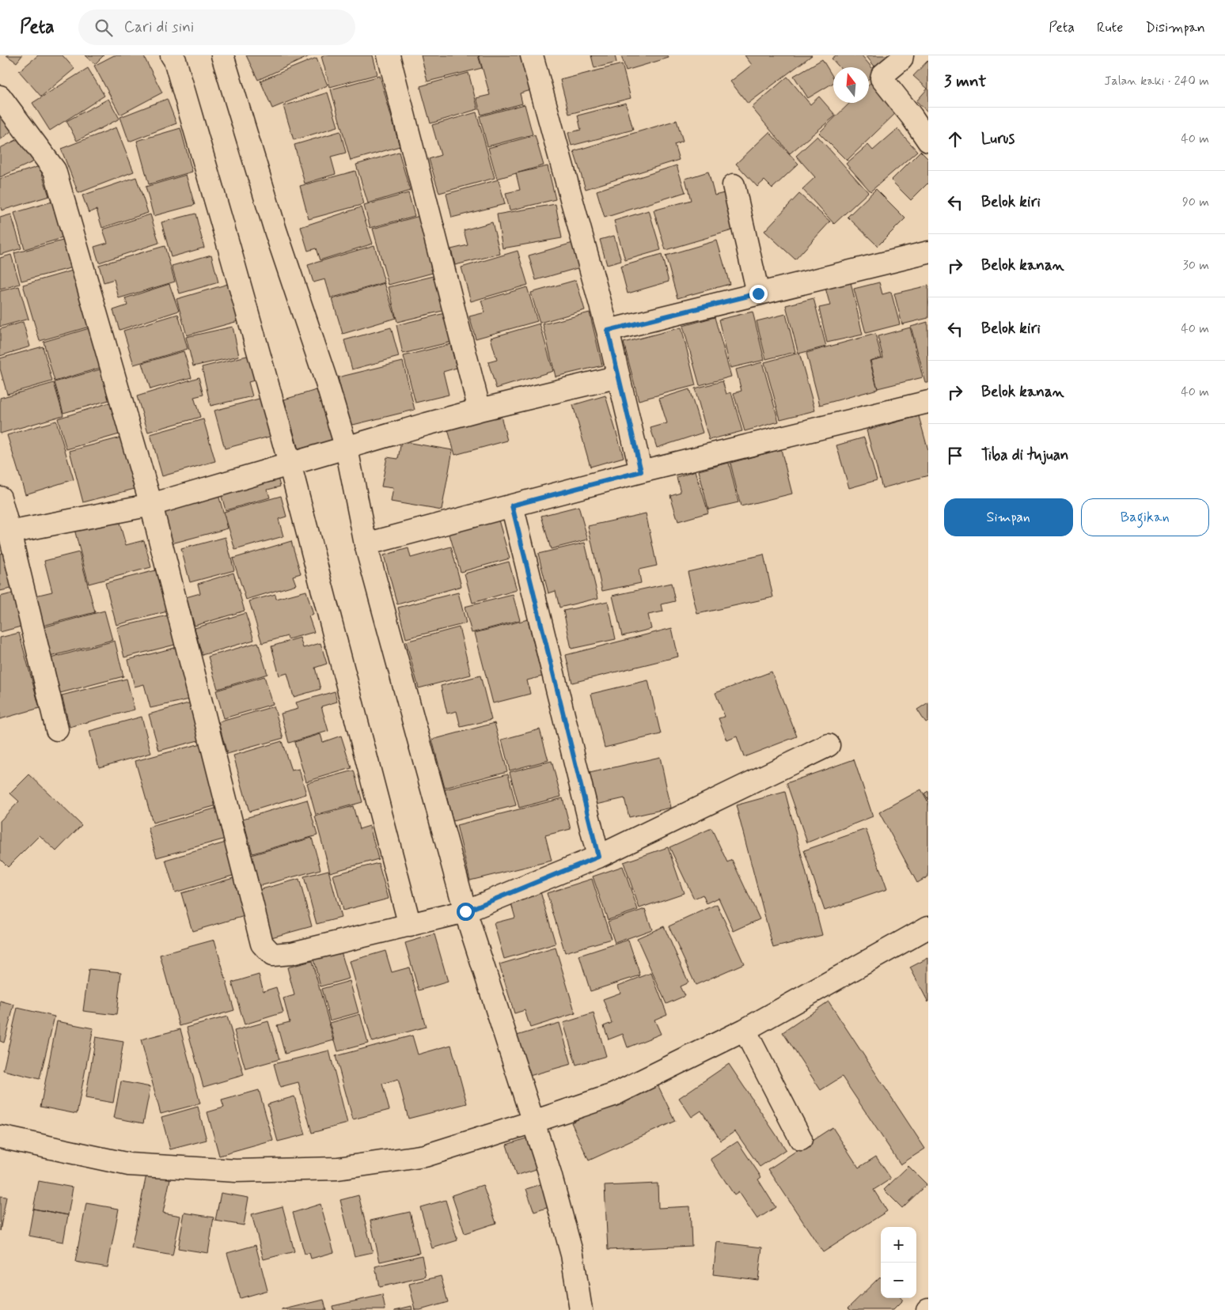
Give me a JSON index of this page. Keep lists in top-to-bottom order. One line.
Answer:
{"north":"top","page":{"header":"Peta","search":"Cari di sini","nav":["Peta","Rute","Disimpan"],"heading":["3 mnt","Jalan kaki · 240 m"],"list":[["Lurus","40 m"],["Belok kiri","90 m"],["Belok kanan","30 m"],["Belok kiri","40 m"],["Belok kanan","40 m"],"Tiba di tujuan"],"buttons":["Simpan","Bagikan"],"map_buttons":["+","−"]}}
